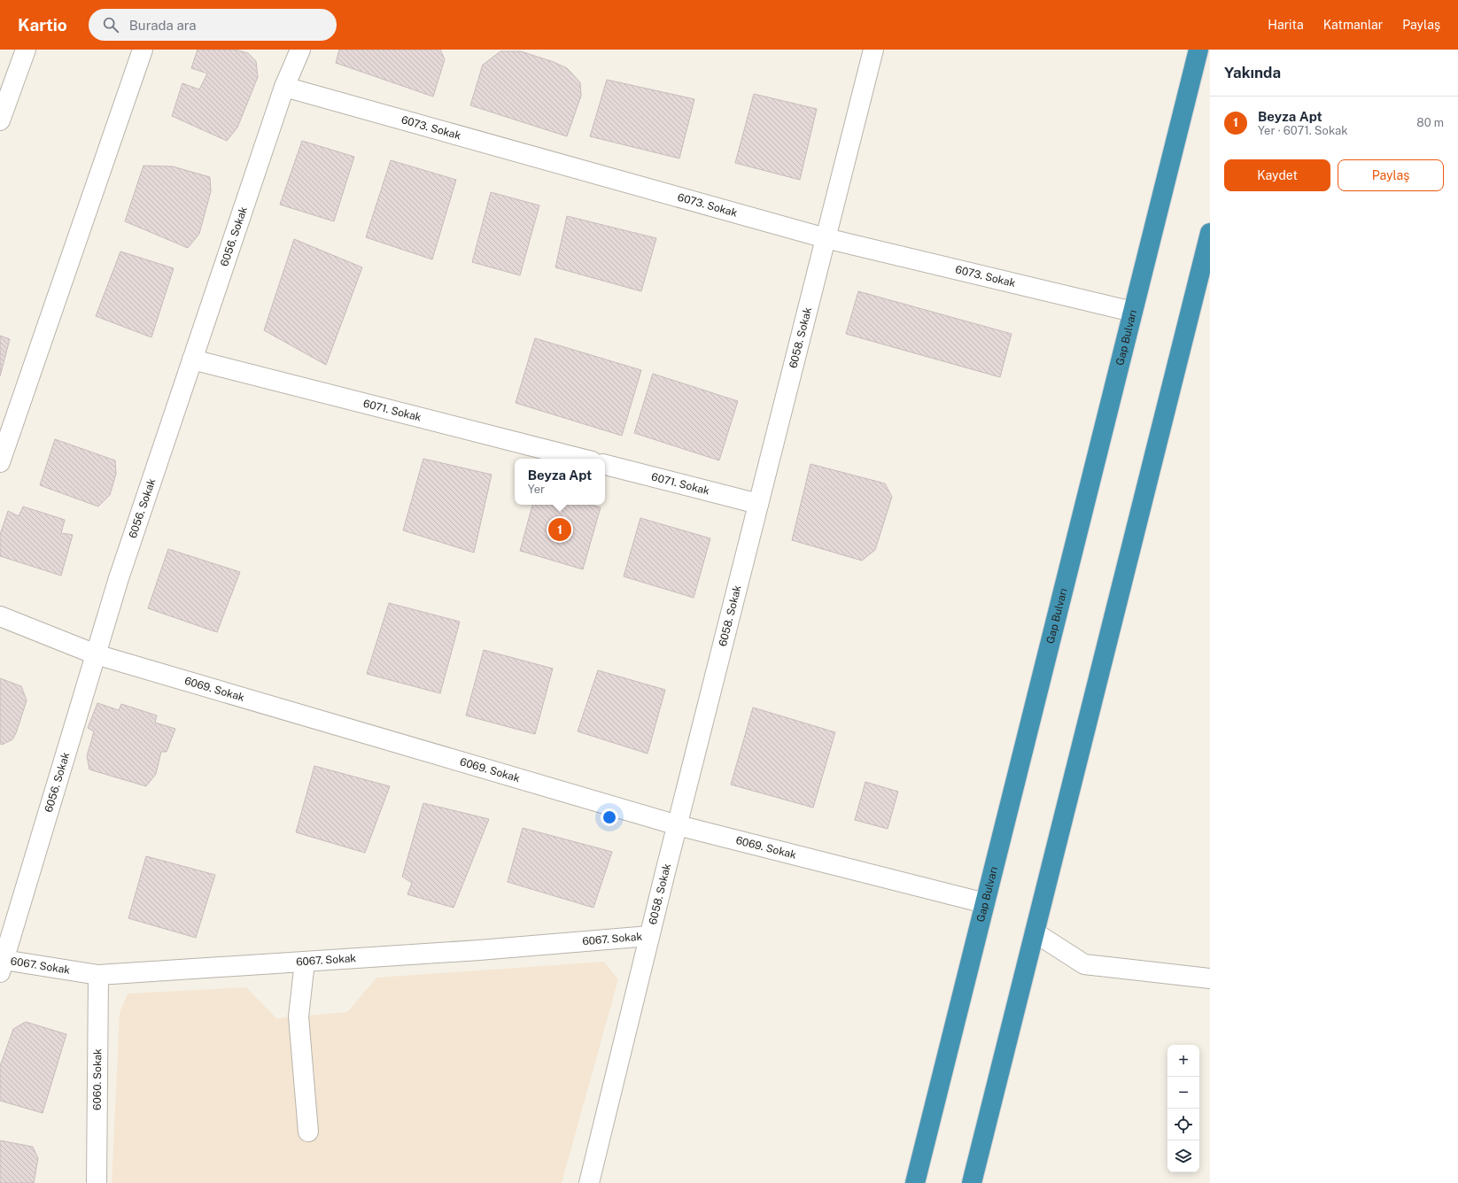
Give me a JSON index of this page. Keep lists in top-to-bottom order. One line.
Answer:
{"streets":{"highway":["Gap Bulvarı"],"street":["6073. Sokak","6056. Sokak","6058. Sokak","6071. Sokak","6069. Sokak","6067. Sokak","6060. Sokak"]},"crossings":[["6073. Sokak","6056. Sokak"],["6073. Sokak","6058. Sokak"],["6073. Sokak","Gap Bulvarı"],["6056. Sokak","6071. Sokak"],["6056. Sokak","6069. Sokak"],["6056. Sokak","6067. Sokak"],["6058. Sokak","6071. Sokak"],["6058. Sokak","6069. Sokak"],["6058. Sokak","6067. Sokak"],["Gap Bulvarı","6069. Sokak"],["6067. Sokak","6060. Sokak"]],"page":{"header":"Kartio","search":"Burada ara","nav":["Harita","Katmanlar","Paylaş"],"heading":"Yakında","list":[{"mark":"1","name":"Beyza Apt","note":"Yer · 6071. Sokak","value":"80 m"}],"buttons":["Kaydet","Paylaş"],"popup":["Beyza Apt","Yer"],"pins":"1","map_buttons":["+","−"]}}
